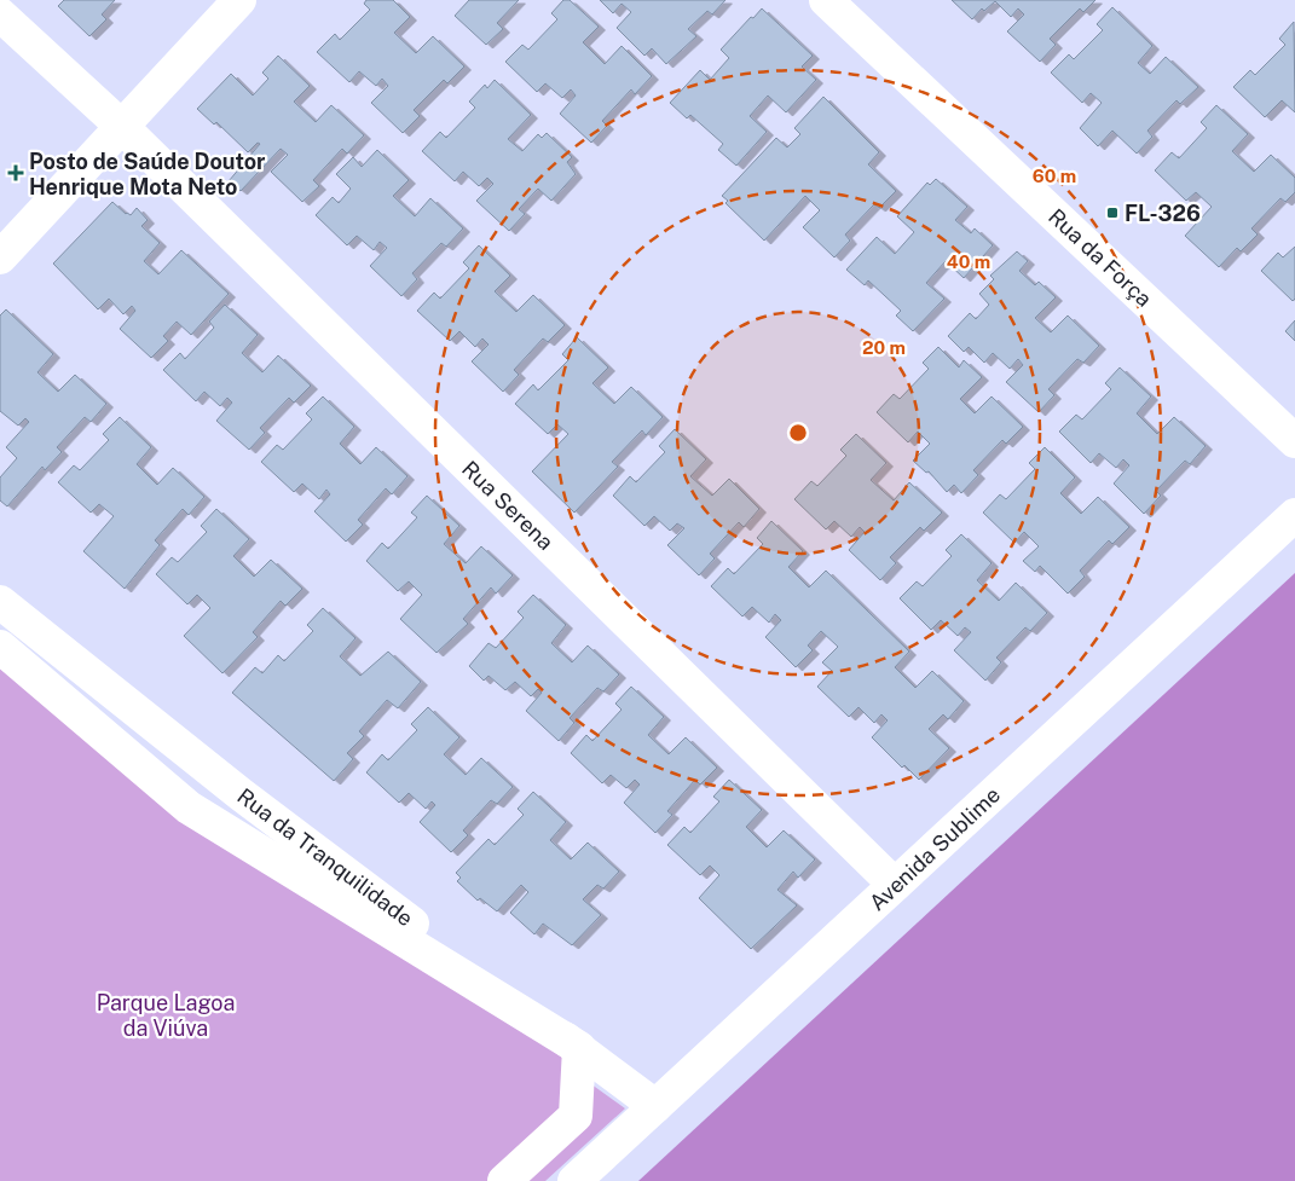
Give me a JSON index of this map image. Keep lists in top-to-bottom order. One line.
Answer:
{"streets":{"street":["Rua da Força","Rua Serena","Avenida Sublime","Rua da Tranquilidade"]},"crossings":[["Rua Serena","Avenida Sublime"],["Avenida Sublime","Rua da Tranquilidade"]],"parks":["Parque Lagoa da Viúva"],"places":{"health":["Posto de Saúde Doutor Henrique Mota Neto"],"transit":["FL-326"]},"rings":["60 m","40 m","20 m"]}
